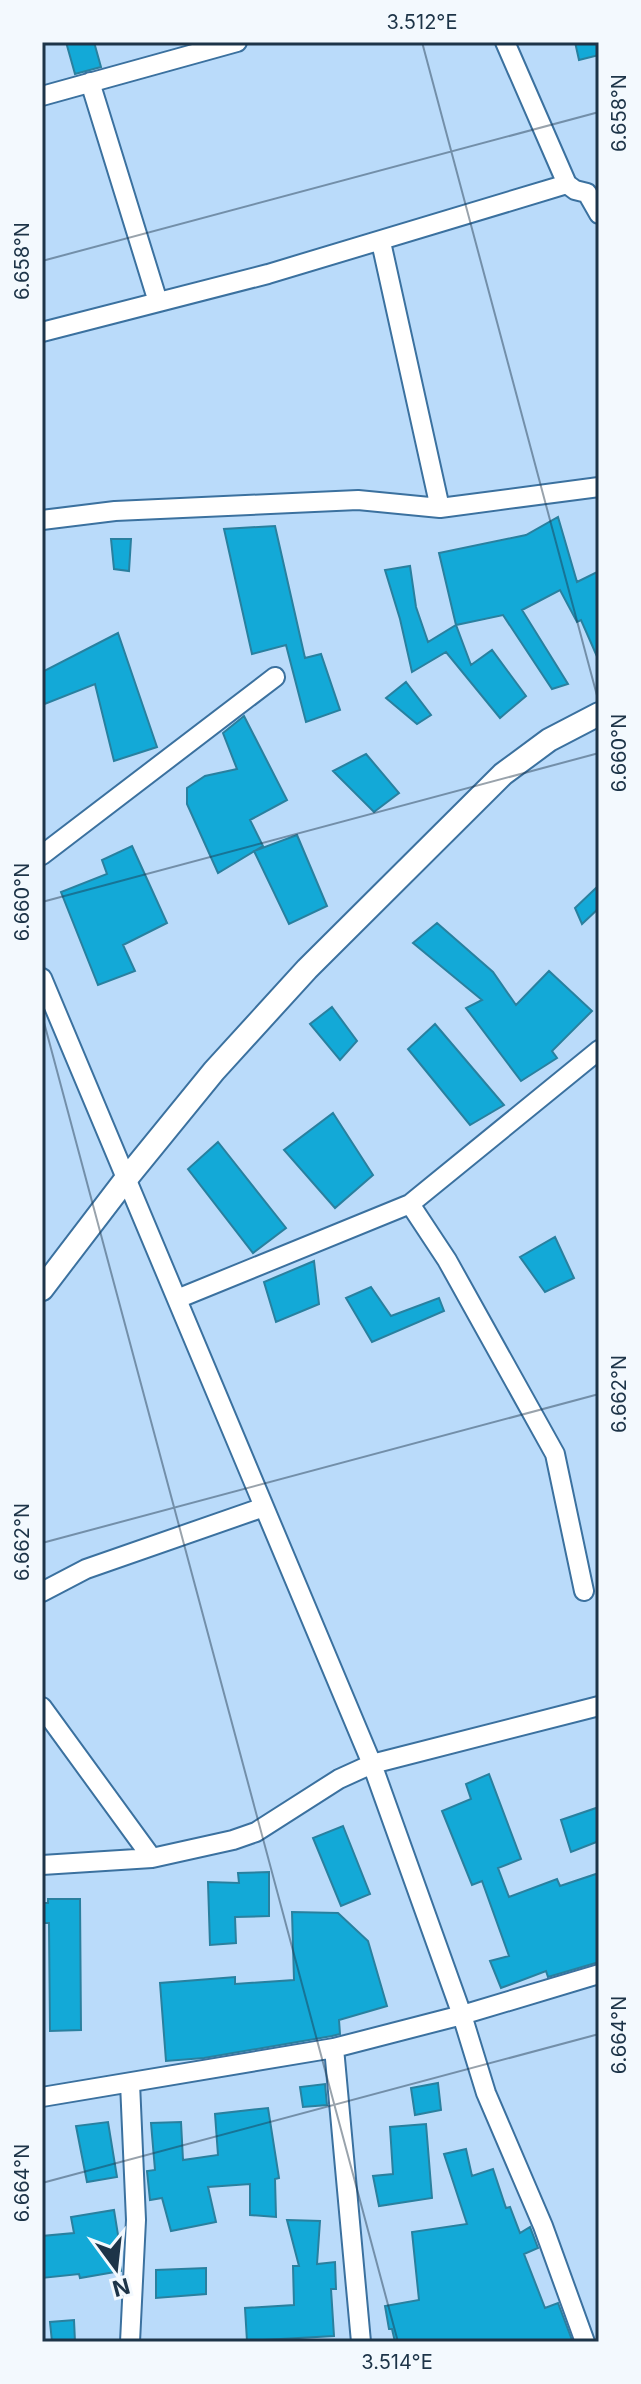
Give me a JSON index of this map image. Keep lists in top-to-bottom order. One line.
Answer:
{"north":"bottom","coordinates":["3.512°E","6.658°N","6.660°N","6.662°N","6.664°N","3.514°E"]}
